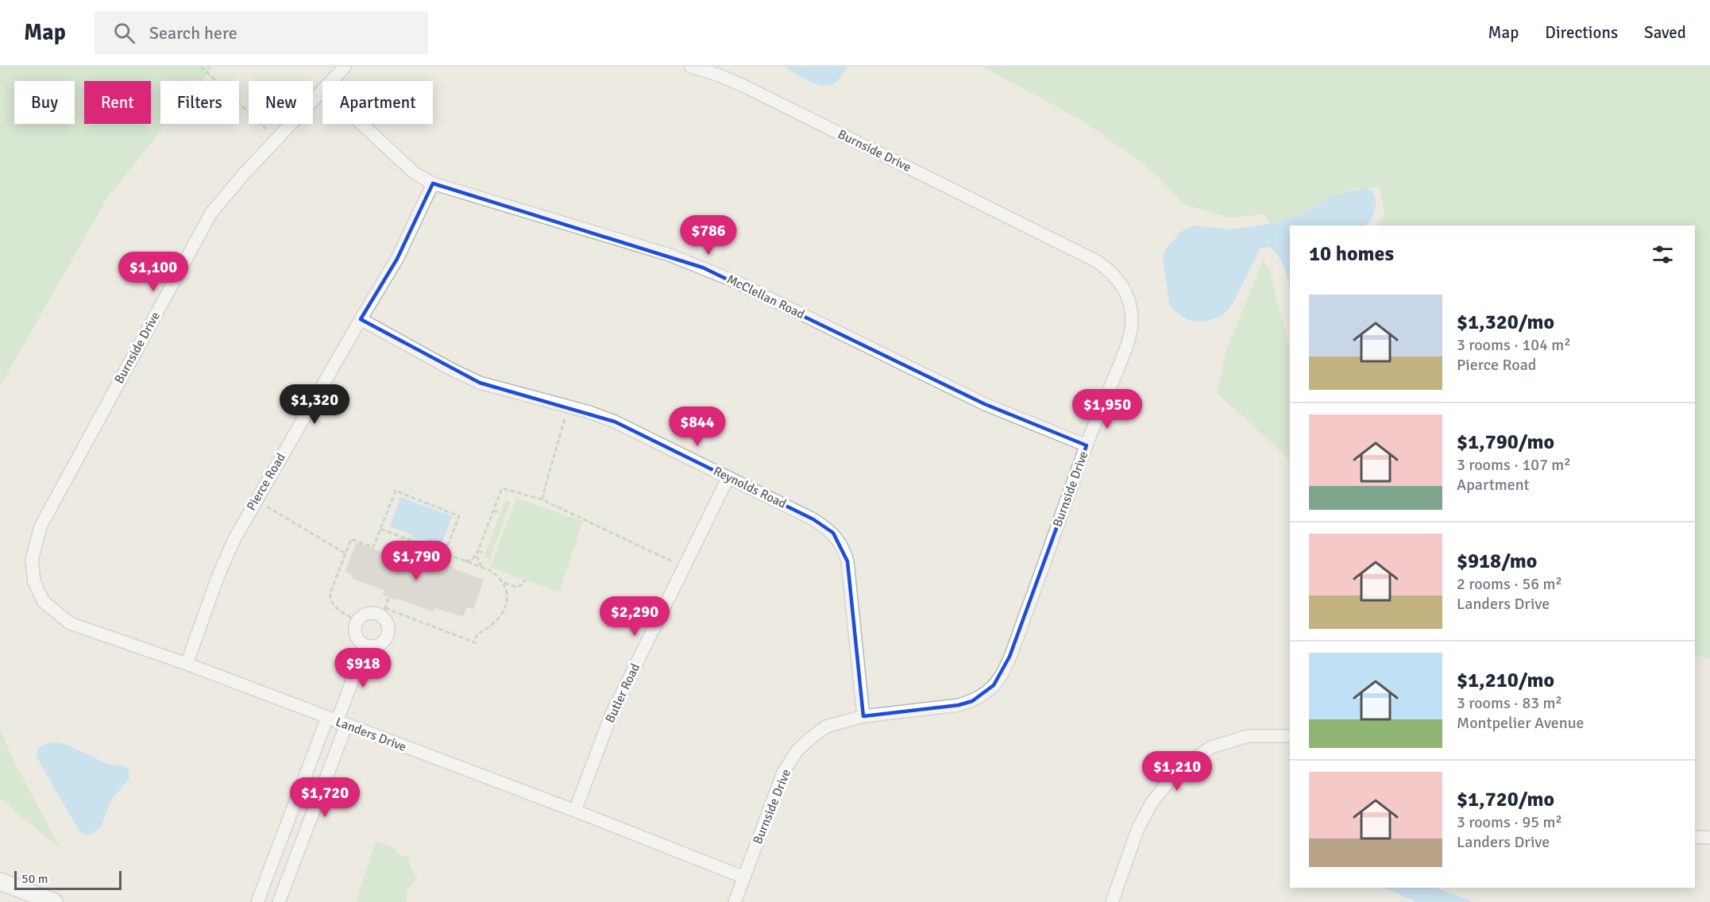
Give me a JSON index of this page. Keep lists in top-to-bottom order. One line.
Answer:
{"streets":{"street":["Burnside Drive","McClellan Road","Pierce Road","Reynolds Road","Butler Road","Landers Drive"]},"crossings":[["Burnside Drive","McClellan Road"],["Burnside Drive","Reynolds Road"],["Burnside Drive","Landers Drive"],["McClellan Road","Pierce Road"],["Pierce Road","Reynolds Road"],["Pierce Road","Landers Drive"],["Reynolds Road","Butler Road"],["Butler Road","Landers Drive"]],"scale_bar":"50 m","page":{"header":"Map","search":"Search here","nav":["Map","Directions","Saved"],"chip":["Buy","Rent","Filters","New","Apartment"],"price":["$786","$1,100","$1,320","$1,950","$844","$1,790","$2,290","$918","$1,210","$1,720"],"heading":"10 homes","list":[{"name":"$1,320/mo","note":"3 rooms · 104 m² · Pierce Road"},{"name":"$1,790/mo","note":"3 rooms · 107 m² · Apartment"},{"name":"$918/mo","note":"2 rooms · 56 m² · Landers Drive"},{"name":"$1,210/mo","note":"3 rooms · 83 m² · Montpelier Avenue"},{"name":"$1,720/mo","note":"3 rooms · 95 m² · Landers Drive"}],"scale":"50 m"}}
